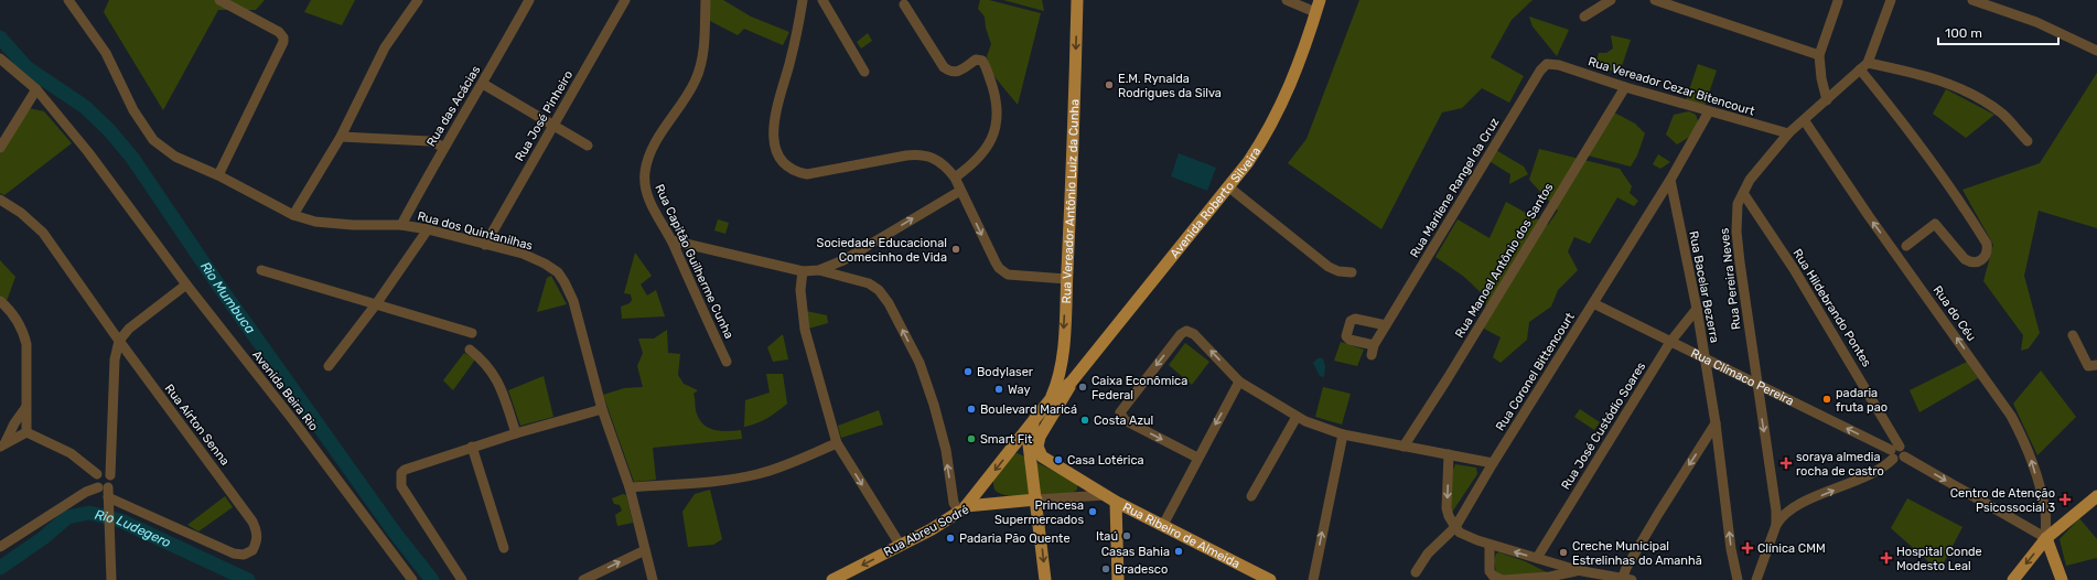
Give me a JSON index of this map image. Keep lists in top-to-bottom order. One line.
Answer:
{"streets":{"main road":["Rua Vereador Antônio Luiz da Cunha","Avenida Roberto Silveira","Rua Abreu Sodré","Rua Ribeiro de Almeida"],"street":["Rua Vereador Cezar Bitencourt","Rua das Acácias","Rua José Pinheiro","Rua Marilene Rangel da Cruz","Rua dos Quintanilhas","Rua Manoel Antônio dos Santos","Rua Capitão Guilherme Cunha","Rua Pereira Neves","Rua Bacelar Bezerra","Rua Hildebrando Pontes","Rua do Céu","Rua Coronel Bittencourt","Rua Clímaco Pereira","Avenida Beira Rio","Rua Aírton Senna","Rua José Custódio Soares"]},"crossings":[["Rua Vereador Cezar Bitencourt","Rua Marilene Rangel da Cruz"],["Rua Vereador Cezar Bitencourt","Rua Manoel Antônio dos Santos"],["Rua Vereador Cezar Bitencourt","Rua Pereira Neves"],["Rua das Acácias","Rua dos Quintanilhas"],["Rua José Pinheiro","Rua dos Quintanilhas"],["Rua Vereador Antônio Luiz da Cunha","Avenida Roberto Silveira"],["Avenida Roberto Silveira","Rua Abreu Sodré"],["Avenida Roberto Silveira","Rua Ribeiro de Almeida"],["Rua Pereira Neves","Rua Hildebrando Pontes"],["Rua Pereira Neves","Rua do Céu"],["Rua Pereira Neves","Rua Clímaco Pereira"],["Rua Bacelar Bezerra","Rua Coronel Bittencourt"],["Rua Bacelar Bezerra","Rua Clímaco Pereira"],["Rua Bacelar Bezerra","Rua José Custódio Soares"],["Rua Hildebrando Pontes","Rua Clímaco Pereira"],["Rua do Céu","Rua Clímaco Pereira"],["Rua Coronel Bittencourt","Rua Clímaco Pereira"],["Rua Clímaco Pereira","Rua José Custódio Soares"],["Rua Abreu Sodré","Rua Ribeiro de Almeida"]],"one_way":["Rua Vereador Antônio Luiz da Cunha","Rua Bacelar Bezerra","Rua do Céu"],"water":["Rio Mumbuca","Rio Ludegero"],"places":{"other":["E.M. Rynalda Rodrigues da Silva","Sociedade Educacional Comecinho de Vida","Bodylaser","Caixa Econômica Federal","Way","padaria fruta pao","Boulevard Maricá","Costa Azul","Smart Fit","Casa Lotérica","Princesa Supermercados","Itaú","Padaria Pão Quente","Casas Bahia","Creche Municipal Estrelinhas do Amanhã","Bradesco"],"health":["soraya almedia rocha de castro","Centro de Atenção Psicossocial 3","Clínica CMM","Hospital Conde Modesto Leal"]},"scale_bar":"100 m"}
